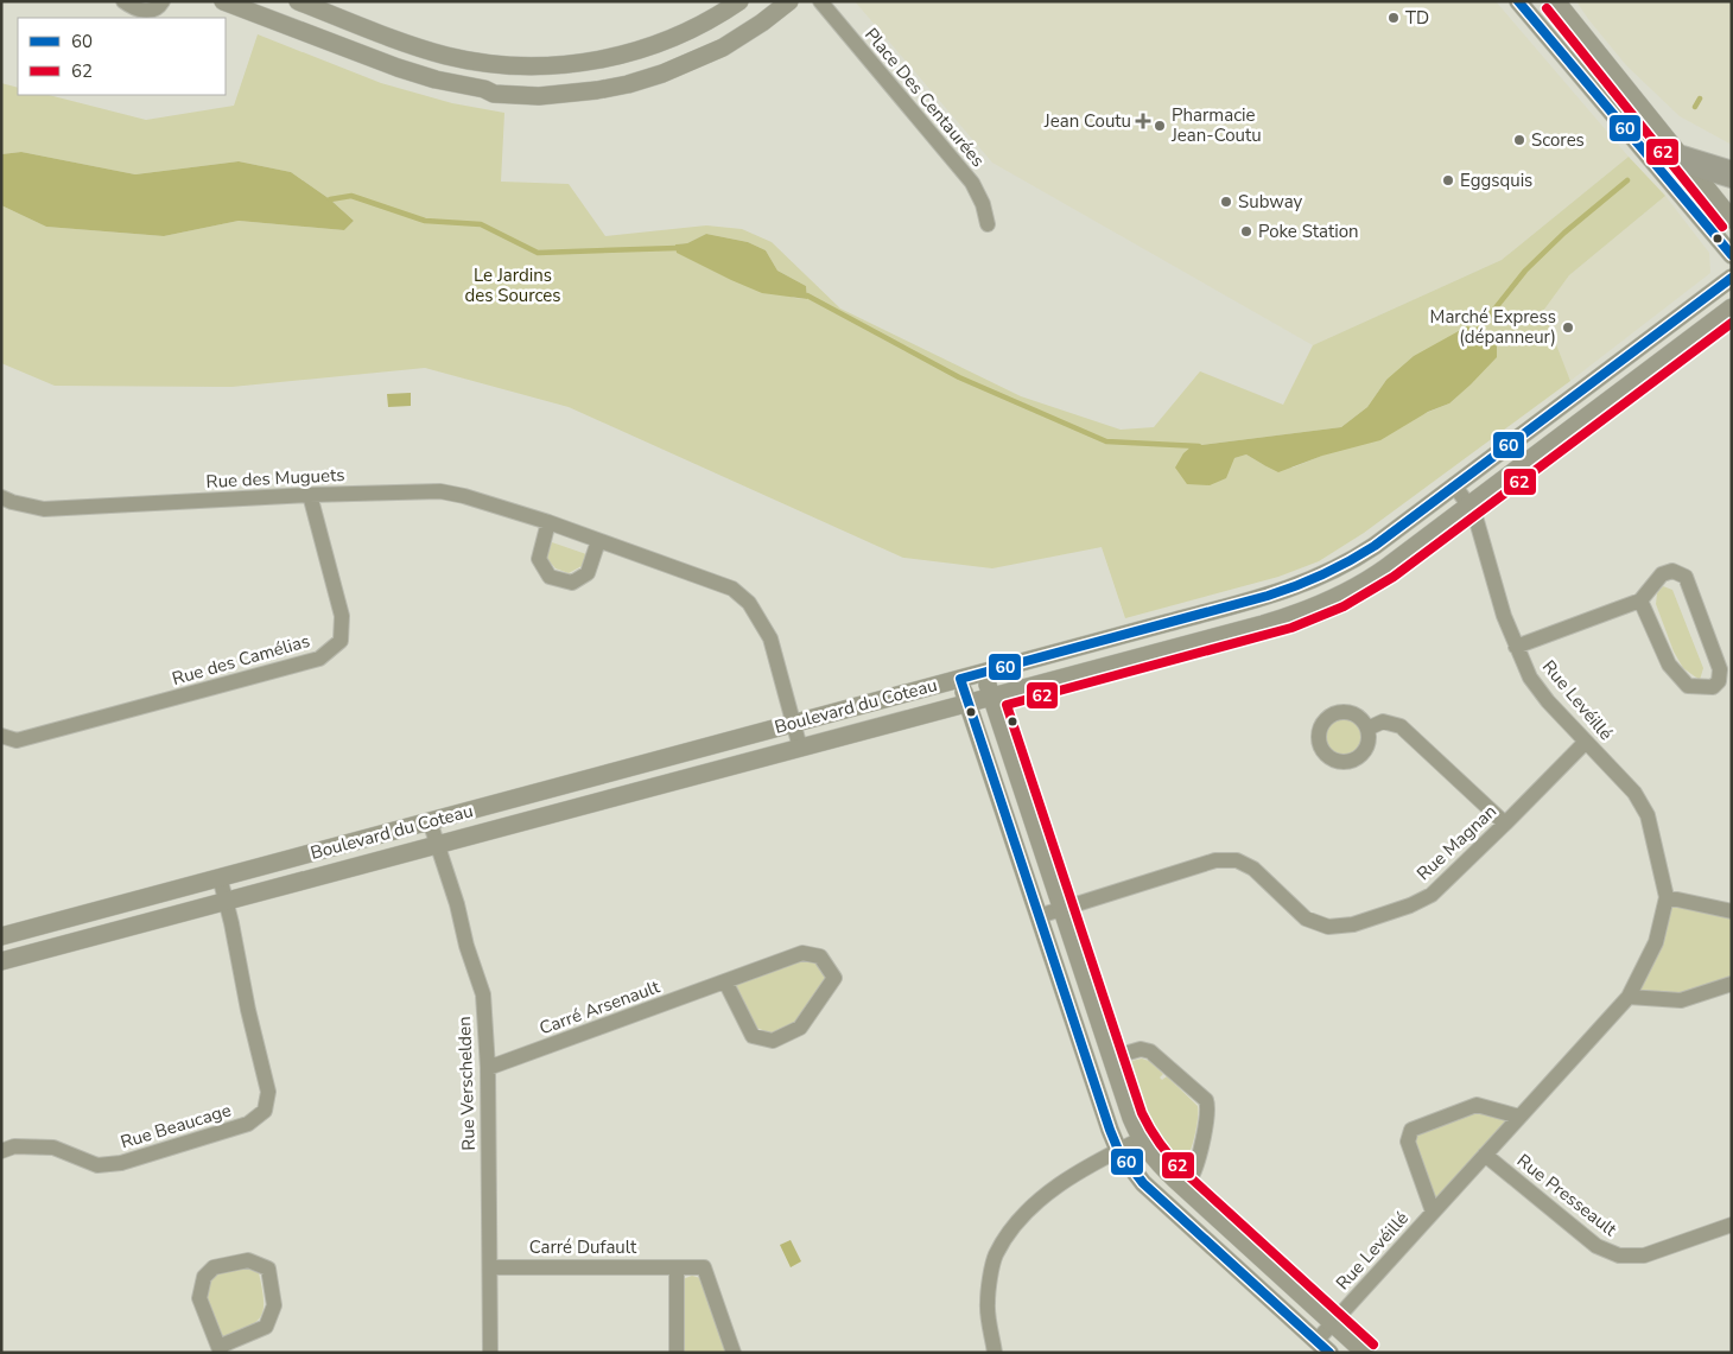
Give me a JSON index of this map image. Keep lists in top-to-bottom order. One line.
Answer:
{"streets":{"street":["Place Des Centaurées","Rue des Muguets","Rue des Camélias","Rue Levéillé","Boulevard du Coteau","Rue Magnan","Carré Arsenault","Rue Verschelden","Rue Beaucage","Rue Presseault","Carré Dufault"]},"crossings":[["Rue des Muguets","Rue des Camélias"],["Rue des Muguets","Boulevard du Coteau"],["Rue Levéillé","Boulevard du Coteau"],["Rue Levéillé","Rue Magnan"],["Rue Levéillé","Rue Presseault"],["Boulevard du Coteau","Rue Verschelden"],["Boulevard du Coteau","Rue Beaucage"],["Carré Arsenault","Rue Verschelden"],["Rue Verschelden","Carré Dufault"]],"parks":["Le Jardins des Sources"],"places":{"other":["TD","Pharmacie Jean-Coutu","Scores","Eggsquis","Subway","Poke Station","Marché Express (dépanneur)"],"health":["Jean Coutu"]},"lines":["transit line 60","transit line 62"],"legend":["60","62"]}
